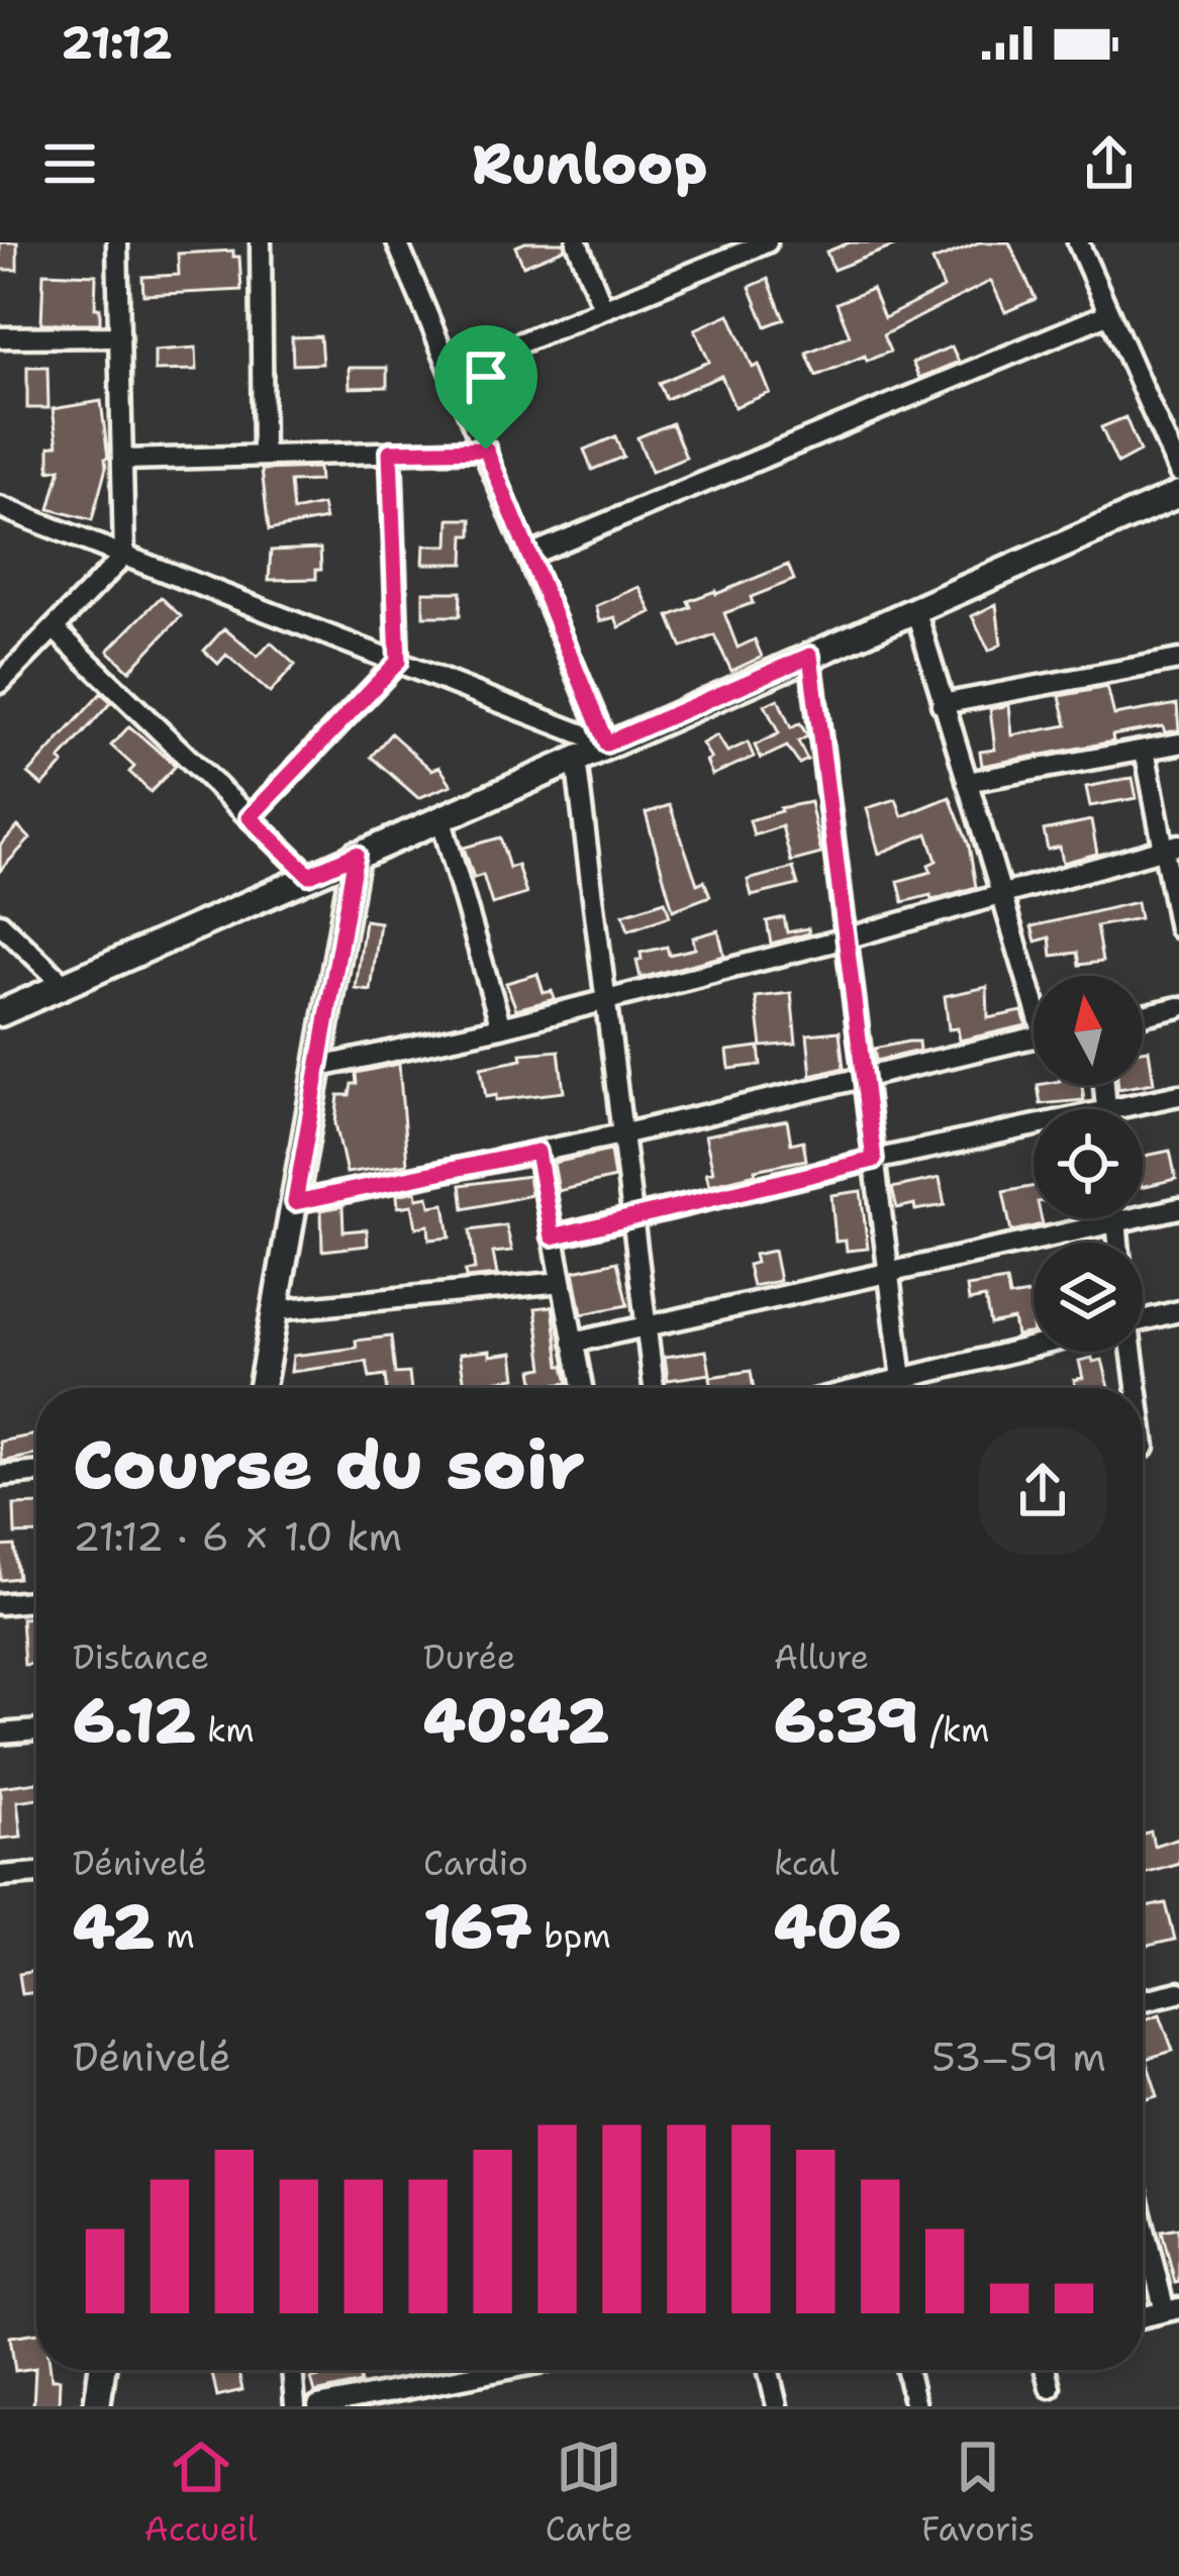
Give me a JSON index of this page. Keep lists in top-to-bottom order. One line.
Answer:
{"north":"top","page":{"status":"21:12","header":"Runloop","heading":["Course du soir","21:12 · 6 × 1.0 km"],"stats":[["Distance","6.12 km"],["Durée","40:42"],["Allure","6:39 /km"],["Dénivelé","42 m"],["Cardio","167 bpm"],["kcal","406"]],"chart":["Dénivelé","53–59 m"],"tabs":["Accueil","Carte","Favoris"]}}
